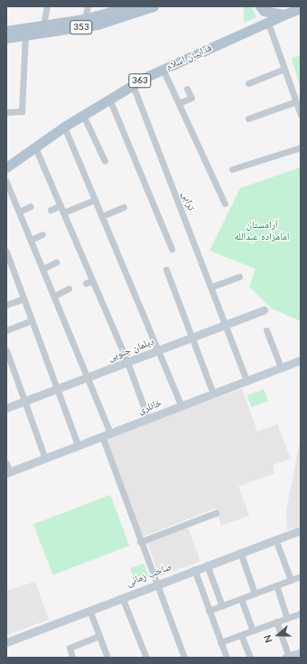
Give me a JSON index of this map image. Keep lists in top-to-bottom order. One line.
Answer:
{"streets":{"main road":["353","فداییان اسلام","363"],"street":["ترابی","دیلمان جنوبی","خانلری","صاحب زمانی"]},"crossings":[["فداییان اسلام","ترابی"],["ترابی","دیلمان جنوبی"],["ترابی","خانلری"]],"parks":["آرامستان امامزاده عبدالله"],"north":"left"}
